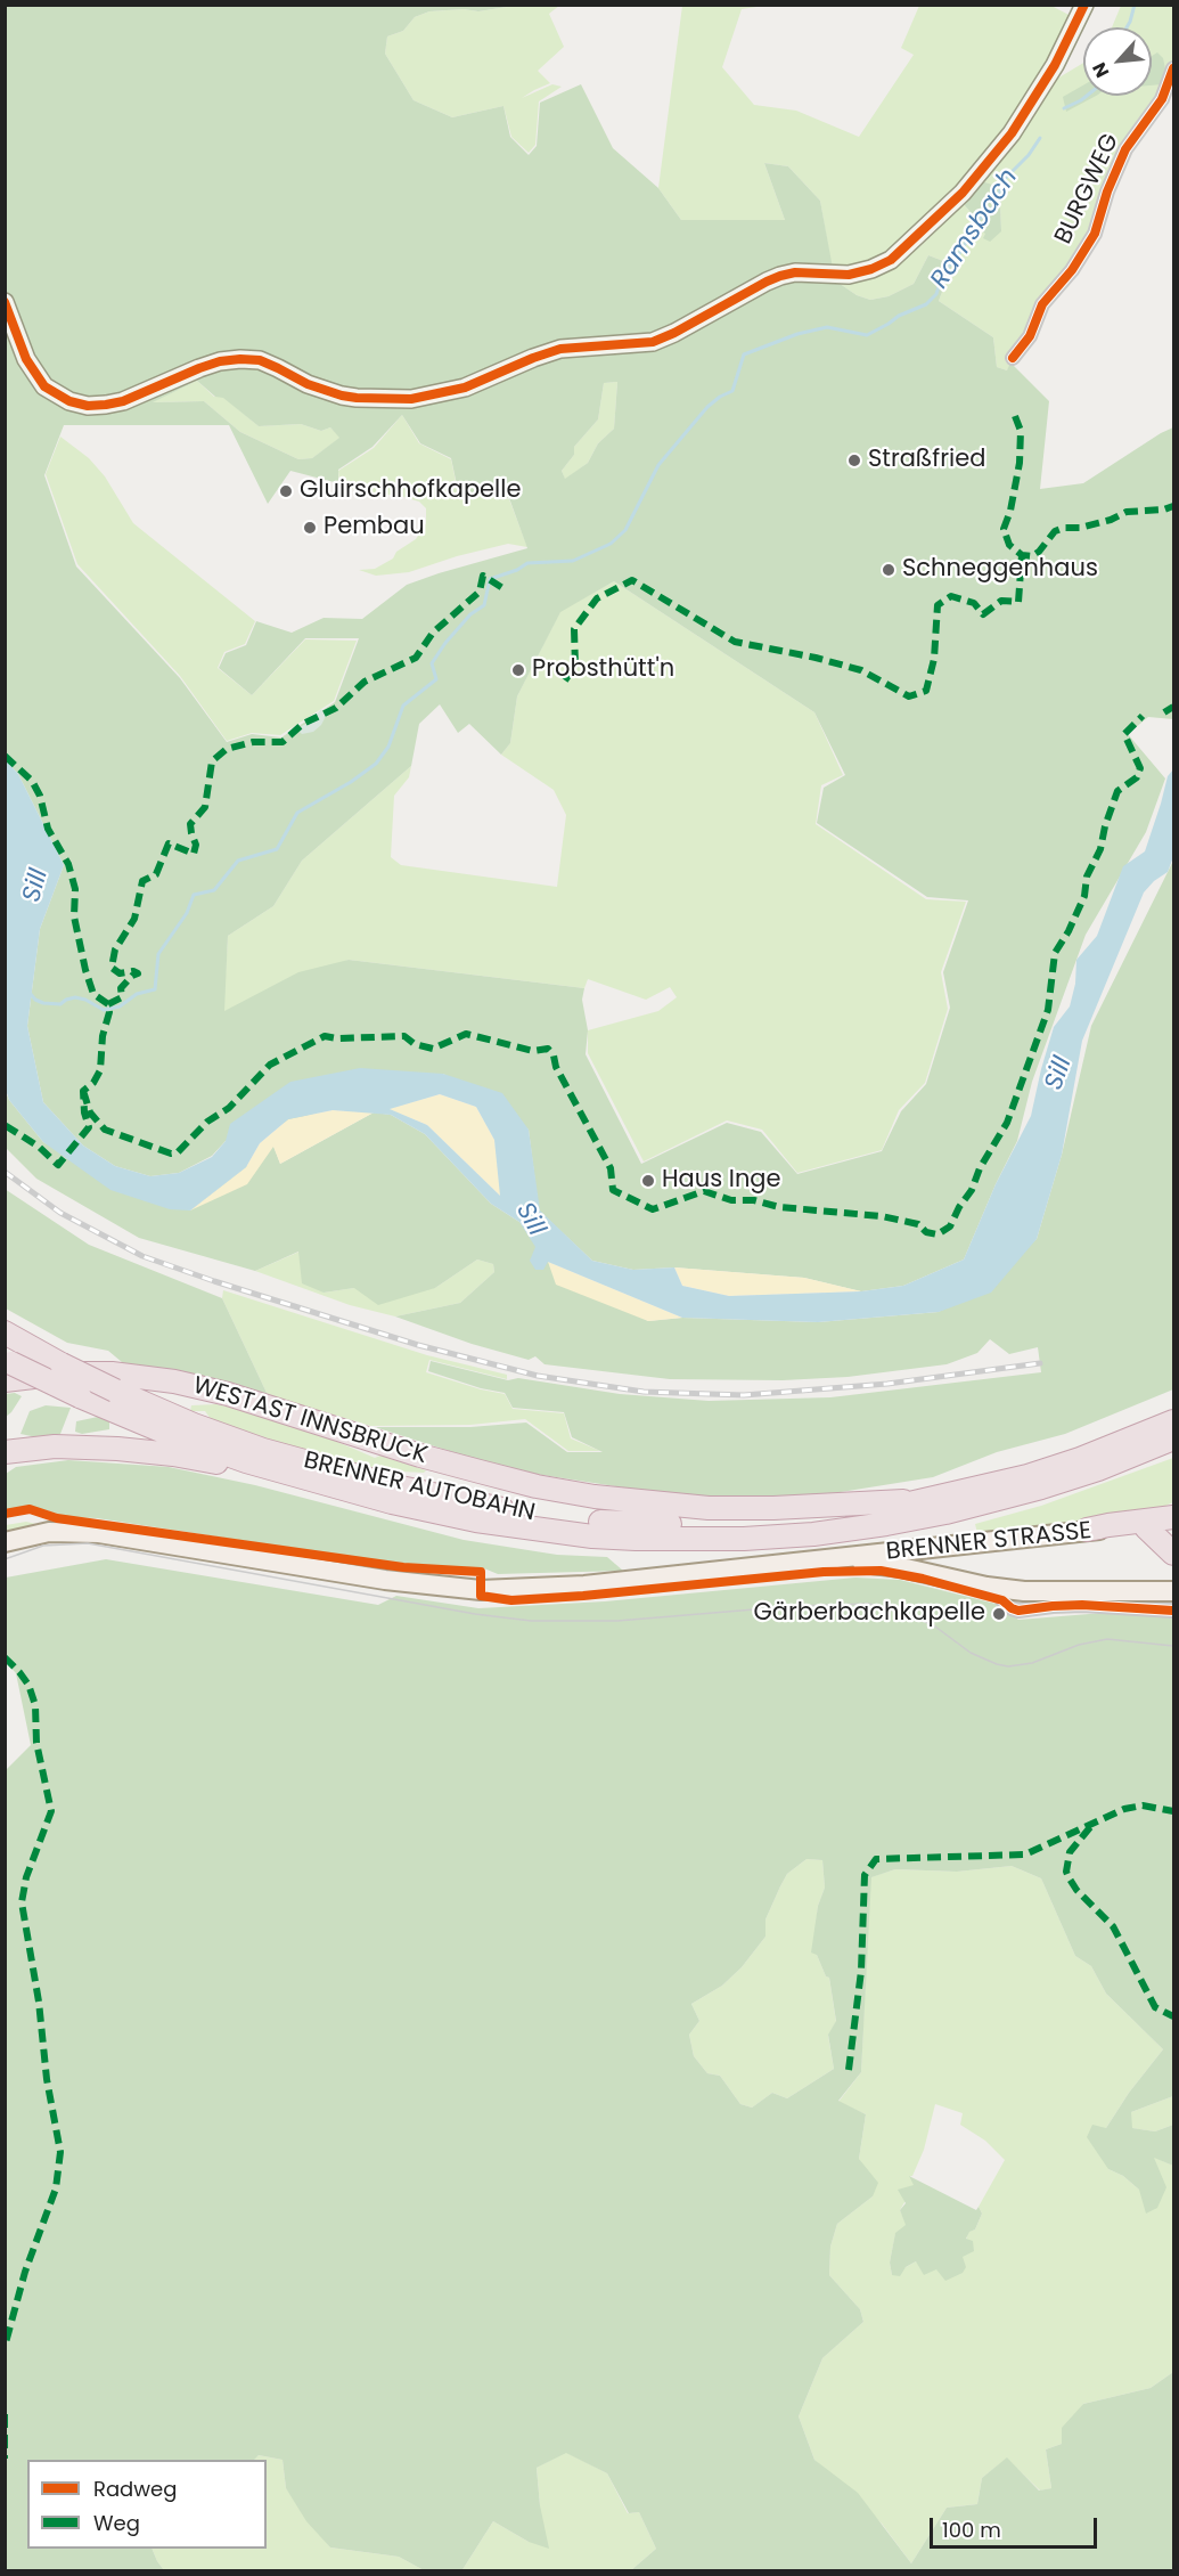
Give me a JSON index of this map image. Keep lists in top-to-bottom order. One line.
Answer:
{"streets":{"highway":["WESTAST INNSBRUCK","BRENNER AUTOBAHN"],"main road":["BRENNER STRASSE"],"street":["BURGWEG"]},"crossings":[["WESTAST INNSBRUCK","BRENNER AUTOBAHN"]],"water":["Ramsbach","Sill"],"places":["Straßfried","Gluirschhofkapelle","Pembau","Schneggenhaus","Probsthütt'n","Haus Inge","Gärberbachkapelle"],"legend":["Radweg","Weg"],"scale_bar":"100 m","north":"bottom left"}
